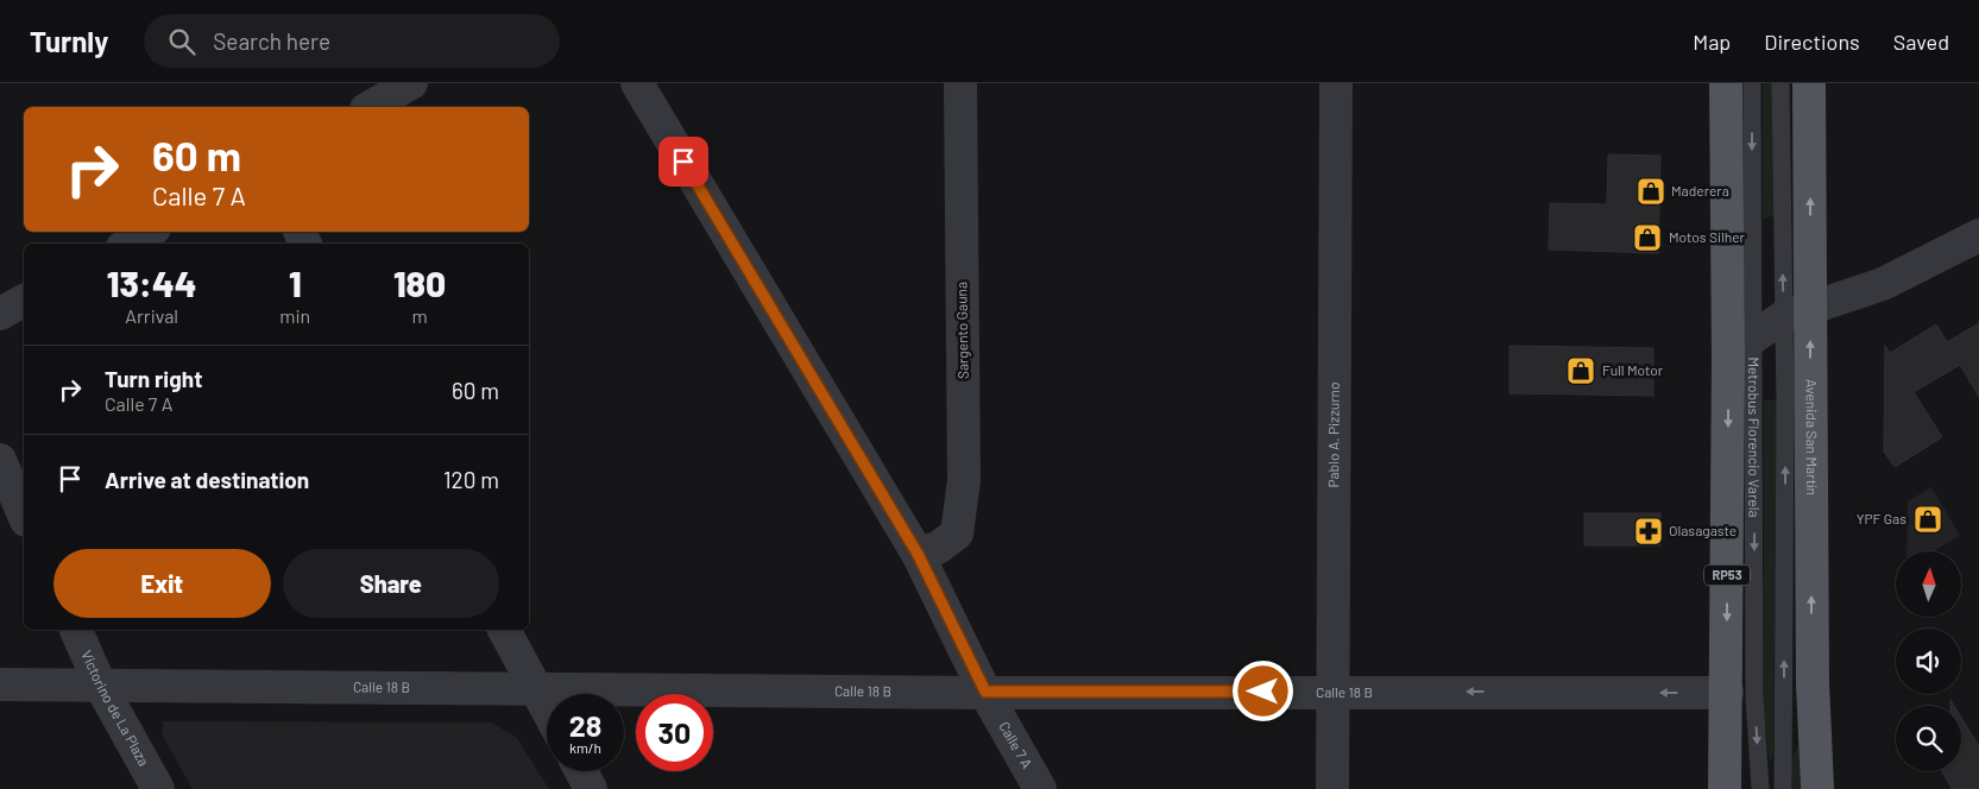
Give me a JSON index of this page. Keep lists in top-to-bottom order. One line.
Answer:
{"streets":{"main road":["Avenida San Martín","RP53"],"street":["Sargento Gauna","Pablo A. Pizzurno","Calle 18 B","Victorino de La Plaza","Calle 7 A"],"lane":["Metrobus Florencio Varela"]},"crossings":[["Sargento Gauna","Calle 7 A"],["Pablo A. Pizzurno","Calle 18 B"],["Metrobus Florencio Varela","Avenida San Martín"],["RP53","Calle 18 B"],["Calle 18 B","Victorino de La Plaza"],["Calle 18 B","Calle 7 A"]],"places":{"shop":["Maderera","Motos Silher","Full Motor","YPF Gas"],"pharmacy":["Olasagaste"]},"north":"top","page":{"header":"Turnly","search":"Search here","nav":["Map","Directions","Saved"],"turn":["60 m","Calle 7 A"],"eta":["13:44","Arrival","1","min","180","m"],"list":[{"name":"Turn right","note":"Calle 7 A","value":"60 m"},{"name":"Arrive at destination","value":"120 m"}],"buttons":["Exit","Share"],"speed":"28 km/h","limit":"30"}}
